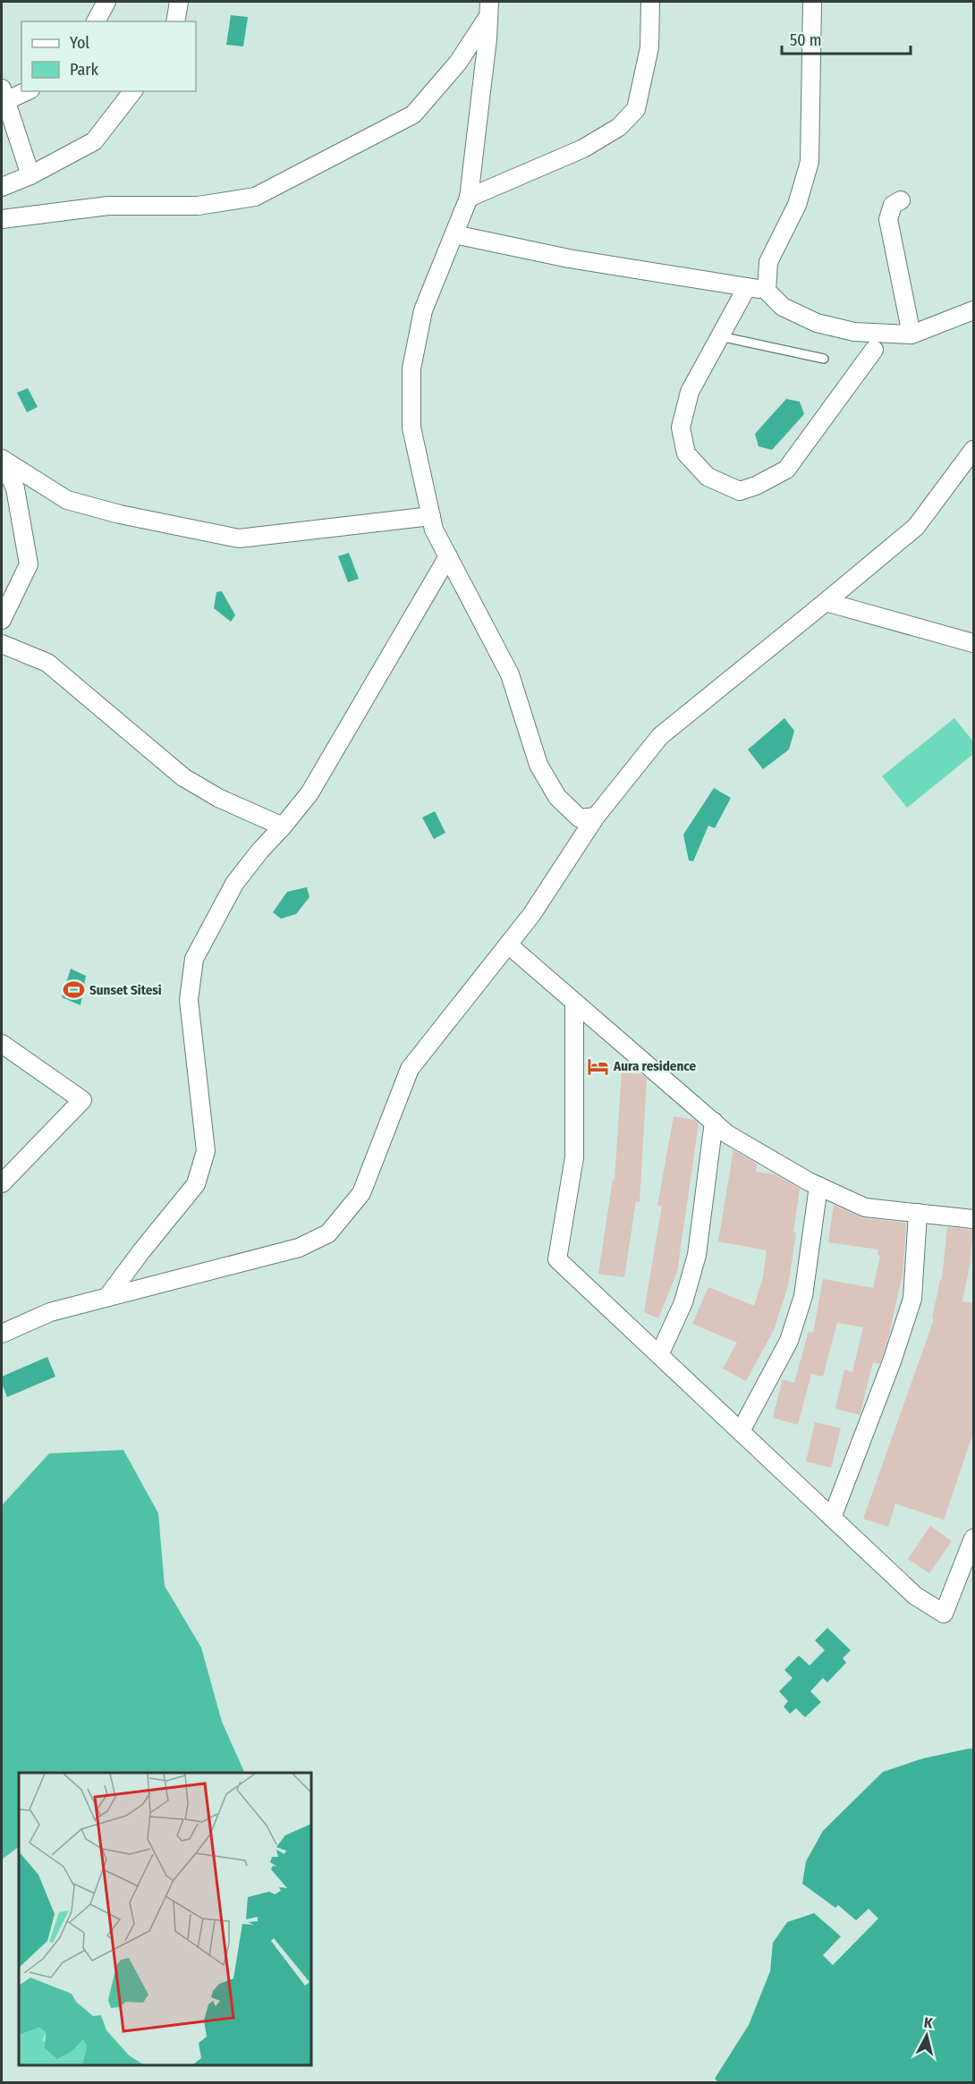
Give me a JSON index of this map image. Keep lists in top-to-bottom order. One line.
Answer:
{"places":{"sports":["Sunset Sitesi"],"hotel":["Aura residence"]},"legend":["Yol","Park"],"scale_bar":"50 m","north":"top"}
